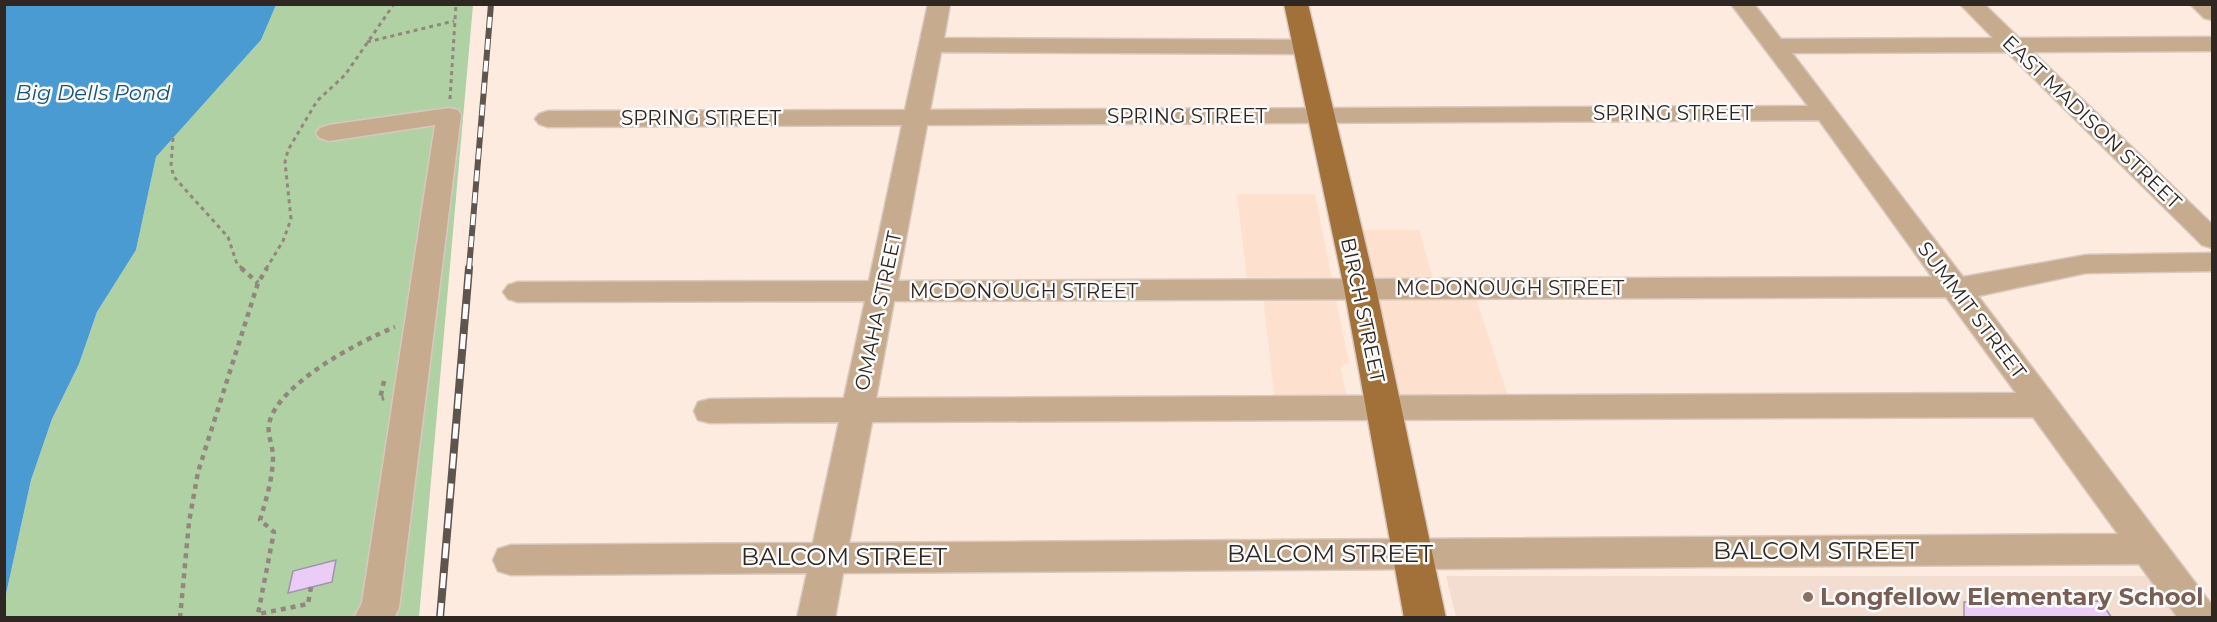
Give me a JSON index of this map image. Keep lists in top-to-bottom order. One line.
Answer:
{"streets":{"main road":["BIRCH STREET"],"street":["SPRING STREET","EAST MADISON STREET","MCDONOUGH STREET","SUMMIT STREET","OMAHA STREET","BALCOM STREET"]},"crossings":[["SPRING STREET","BIRCH STREET"],["SPRING STREET","SUMMIT STREET"],["SPRING STREET","OMAHA STREET"],["MCDONOUGH STREET","BIRCH STREET"],["MCDONOUGH STREET","SUMMIT STREET"],["MCDONOUGH STREET","OMAHA STREET"],["BIRCH STREET","BALCOM STREET"],["SUMMIT STREET","BALCOM STREET"],["OMAHA STREET","BALCOM STREET"]],"water":["Big Dells Pond"],"places":["Longfellow Elementary School"]}
